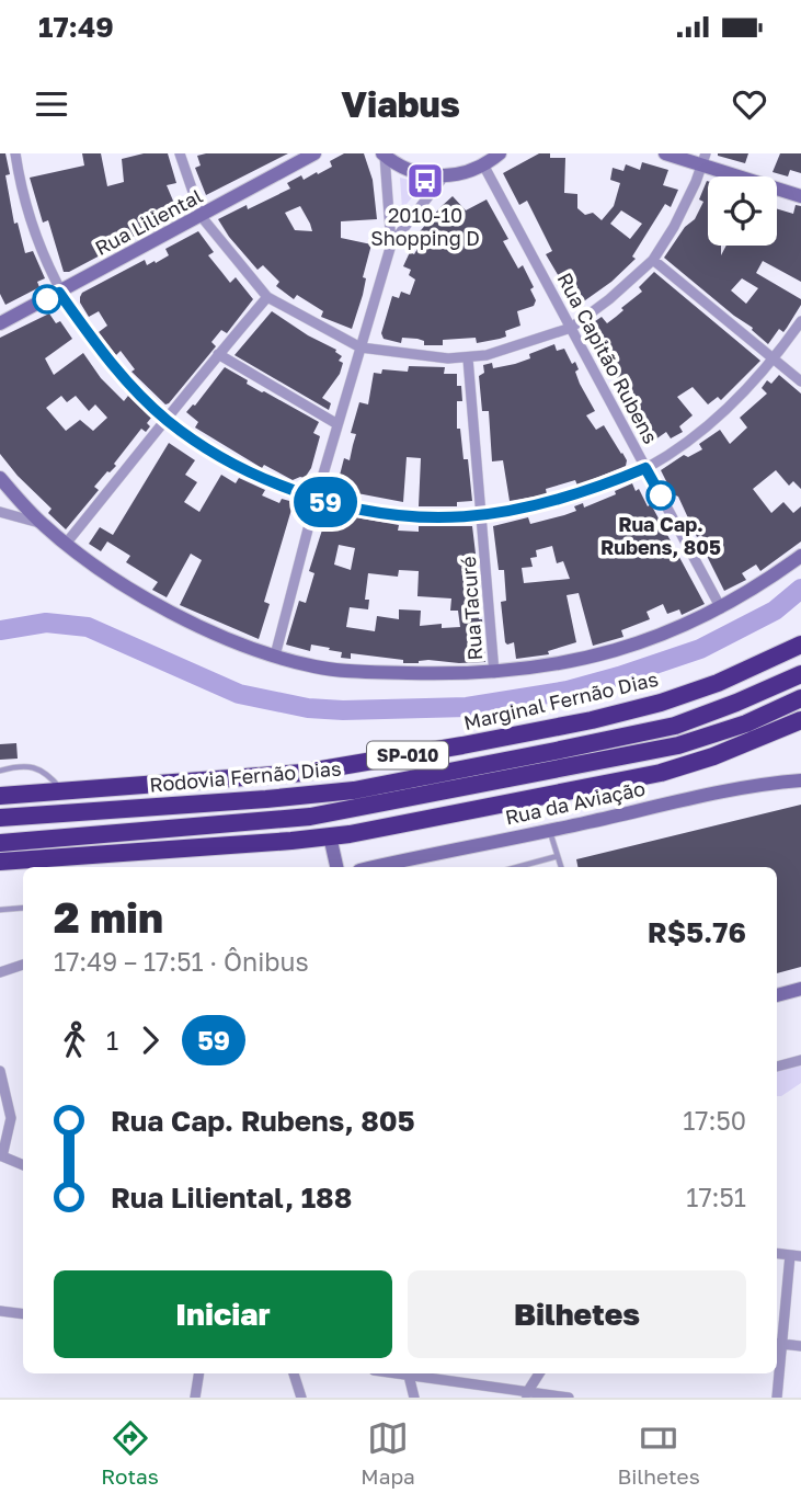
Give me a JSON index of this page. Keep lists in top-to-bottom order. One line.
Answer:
{"streets":{"highway":["Marginal Fernão Dias","SP-010","Rodovia Fernão Dias"],"street":["Rua Liliental","Rua Capitão Rubens","Rua Tacuré","Rua da Aviação"]},"places":{"bus stop":["2010-10 Shopping D"],"other":["Rua Cap. Rubens, 805"]},"lines":["bus line 59"],"page":{"status":"17:49","header":"Viabus","on_map":"59","heading":["2 min","17:49 – 17:51 · Ônibus","R$5.76"],"legs":["1","59"],"list":[{"name":"Rua Cap. Rubens, 805","value":"17:50"},{"name":"Rua Liliental, 188","value":"17:51"}],"buttons":["Iniciar","Bilhetes"],"tabs":["Rotas","Mapa","Bilhetes"]}}
